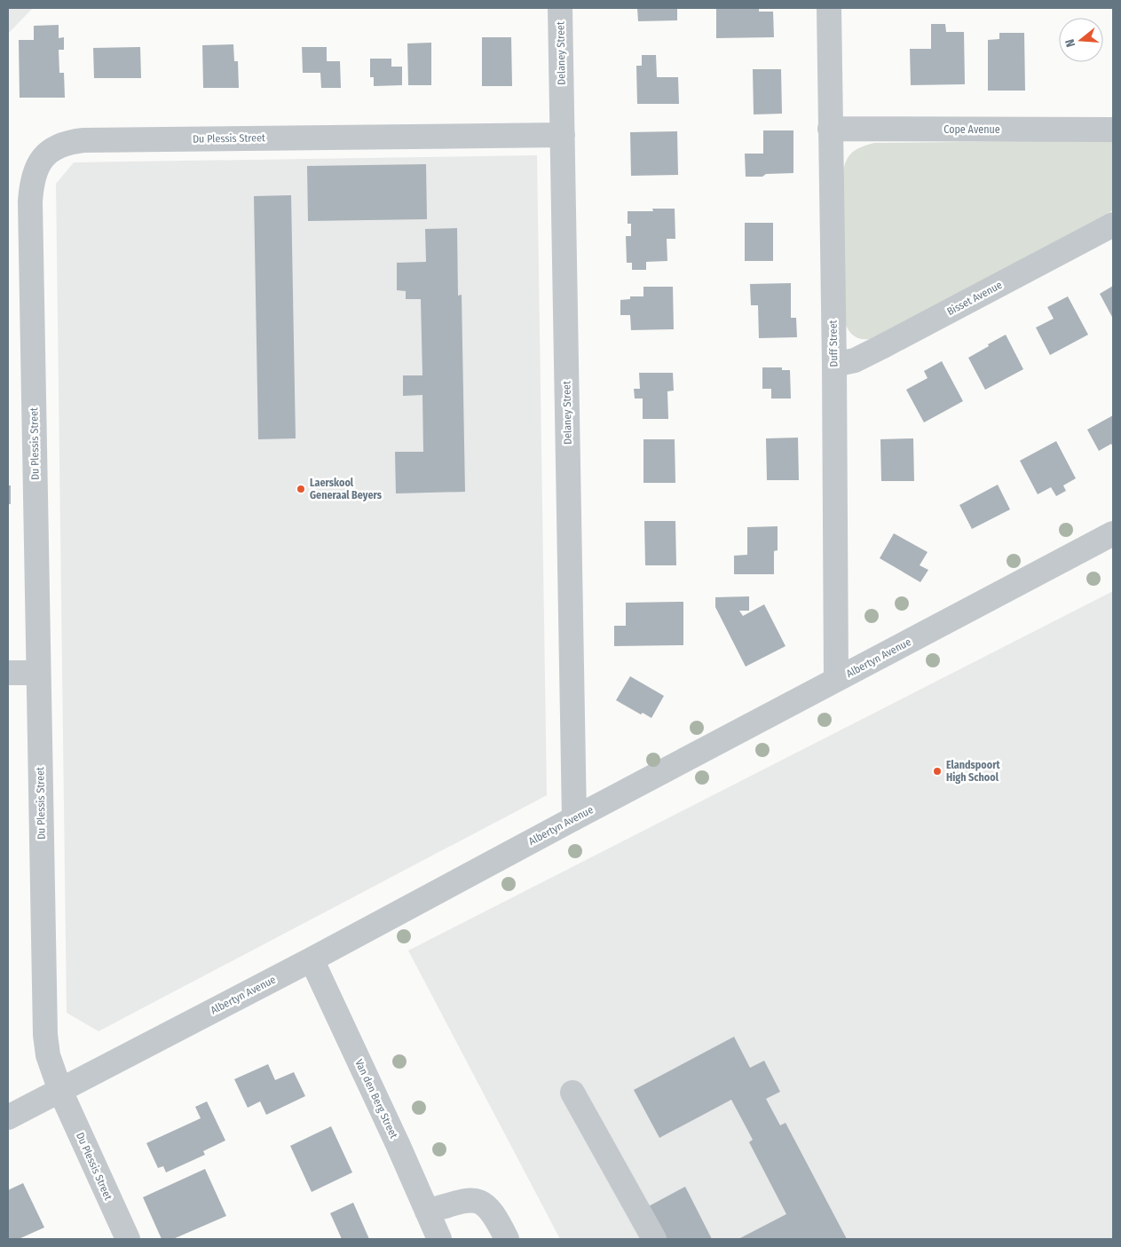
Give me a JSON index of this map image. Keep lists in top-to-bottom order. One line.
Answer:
{"streets":{"street":["Delaney Street","Cope Avenue","Du Plessis Street","Bisset Avenue","Duff Street","Albertyn Avenue","Van den Berg Street"]},"crossings":[["Delaney Street","Du Plessis Street"],["Delaney Street","Albertyn Avenue"],["Cope Avenue","Duff Street"],["Du Plessis Street","Albertyn Avenue"],["Bisset Avenue","Duff Street"],["Duff Street","Albertyn Avenue"],["Albertyn Avenue","Van den Berg Street"]],"places":["Laerskool Generaal Beyers","Elandspoort High School"],"north":"left"}
